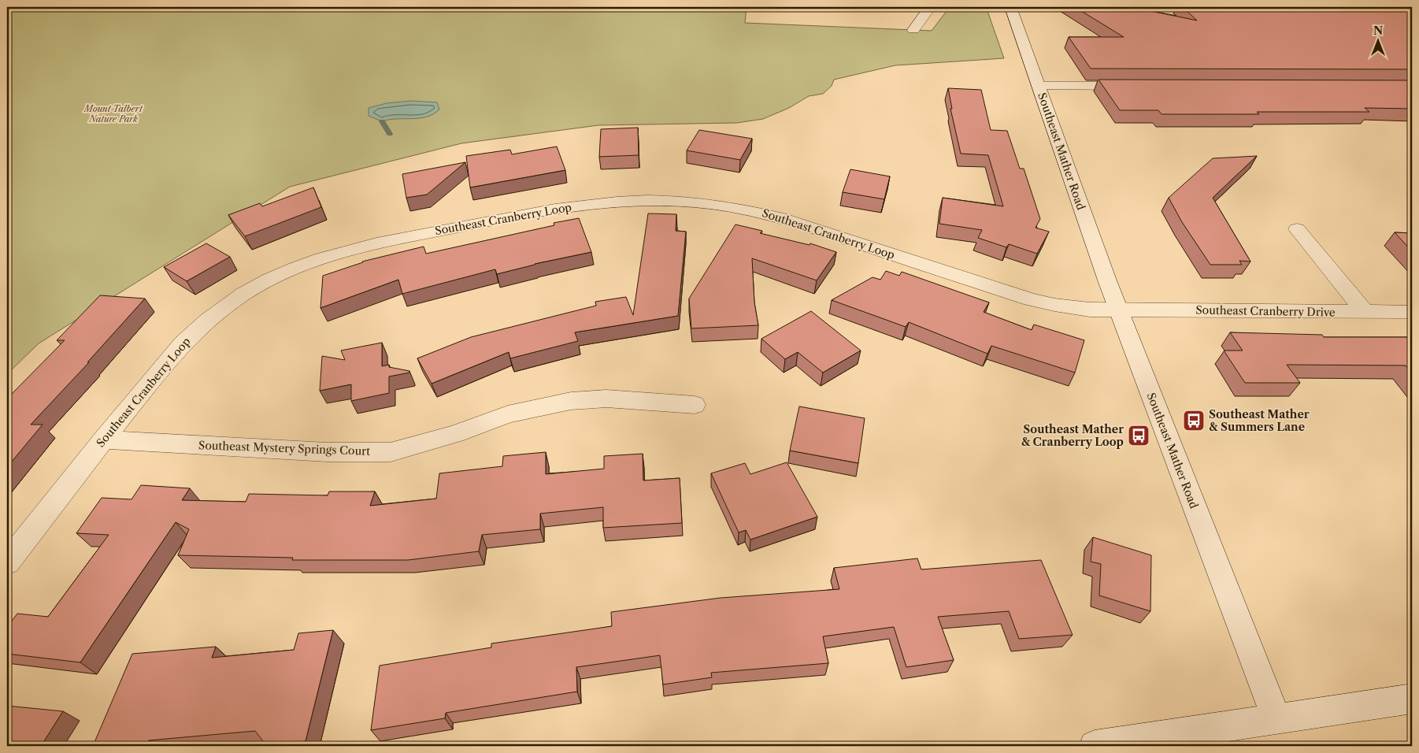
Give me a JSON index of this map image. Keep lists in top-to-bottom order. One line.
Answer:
{"streets":{"street":["Southeast Mather Road","Southeast Cranberry Loop","Southeast Cranberry Drive","Southeast Mystery Springs Court"]},"crossings":[["Southeast Mather Road","Southeast Cranberry Loop"],["Southeast Mather Road","Southeast Cranberry Drive"],["Southeast Cranberry Loop","Southeast Cranberry Drive"],["Southeast Cranberry Loop","Southeast Mystery Springs Court"]],"parks":["Mount Talbert Nature Park"],"places":{"bus stop":["Southeast Mather & Summers Lane","Southeast Mather & Cranberry Loop"]},"north":"top"}
